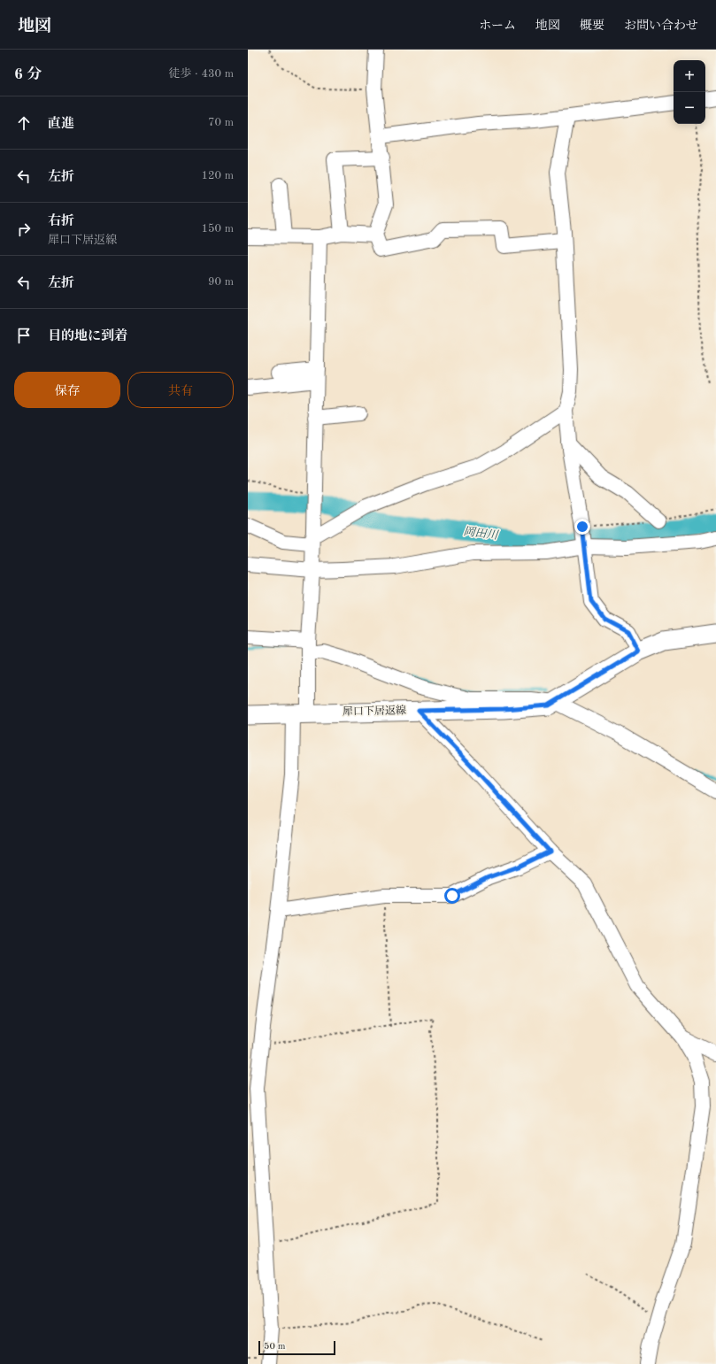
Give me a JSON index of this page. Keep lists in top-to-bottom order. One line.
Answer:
{"streets":{"main road":["犀口下居返線"]},"water":["岡田川"],"scale_bar":"50 m","page":{"header":"地図","nav":["ホーム","地図","概要","お問い合わせ"],"heading":["6 分","徒歩 · 430 m"],"map_buttons":["+","−"],"list":[["直進","70 m"],["左折","120 m"],["右折","犀口下居返線","150 m"],["左折","90 m"],"目的地に到着"],"buttons":["保存","共有"],"scale":"50 m"}}
